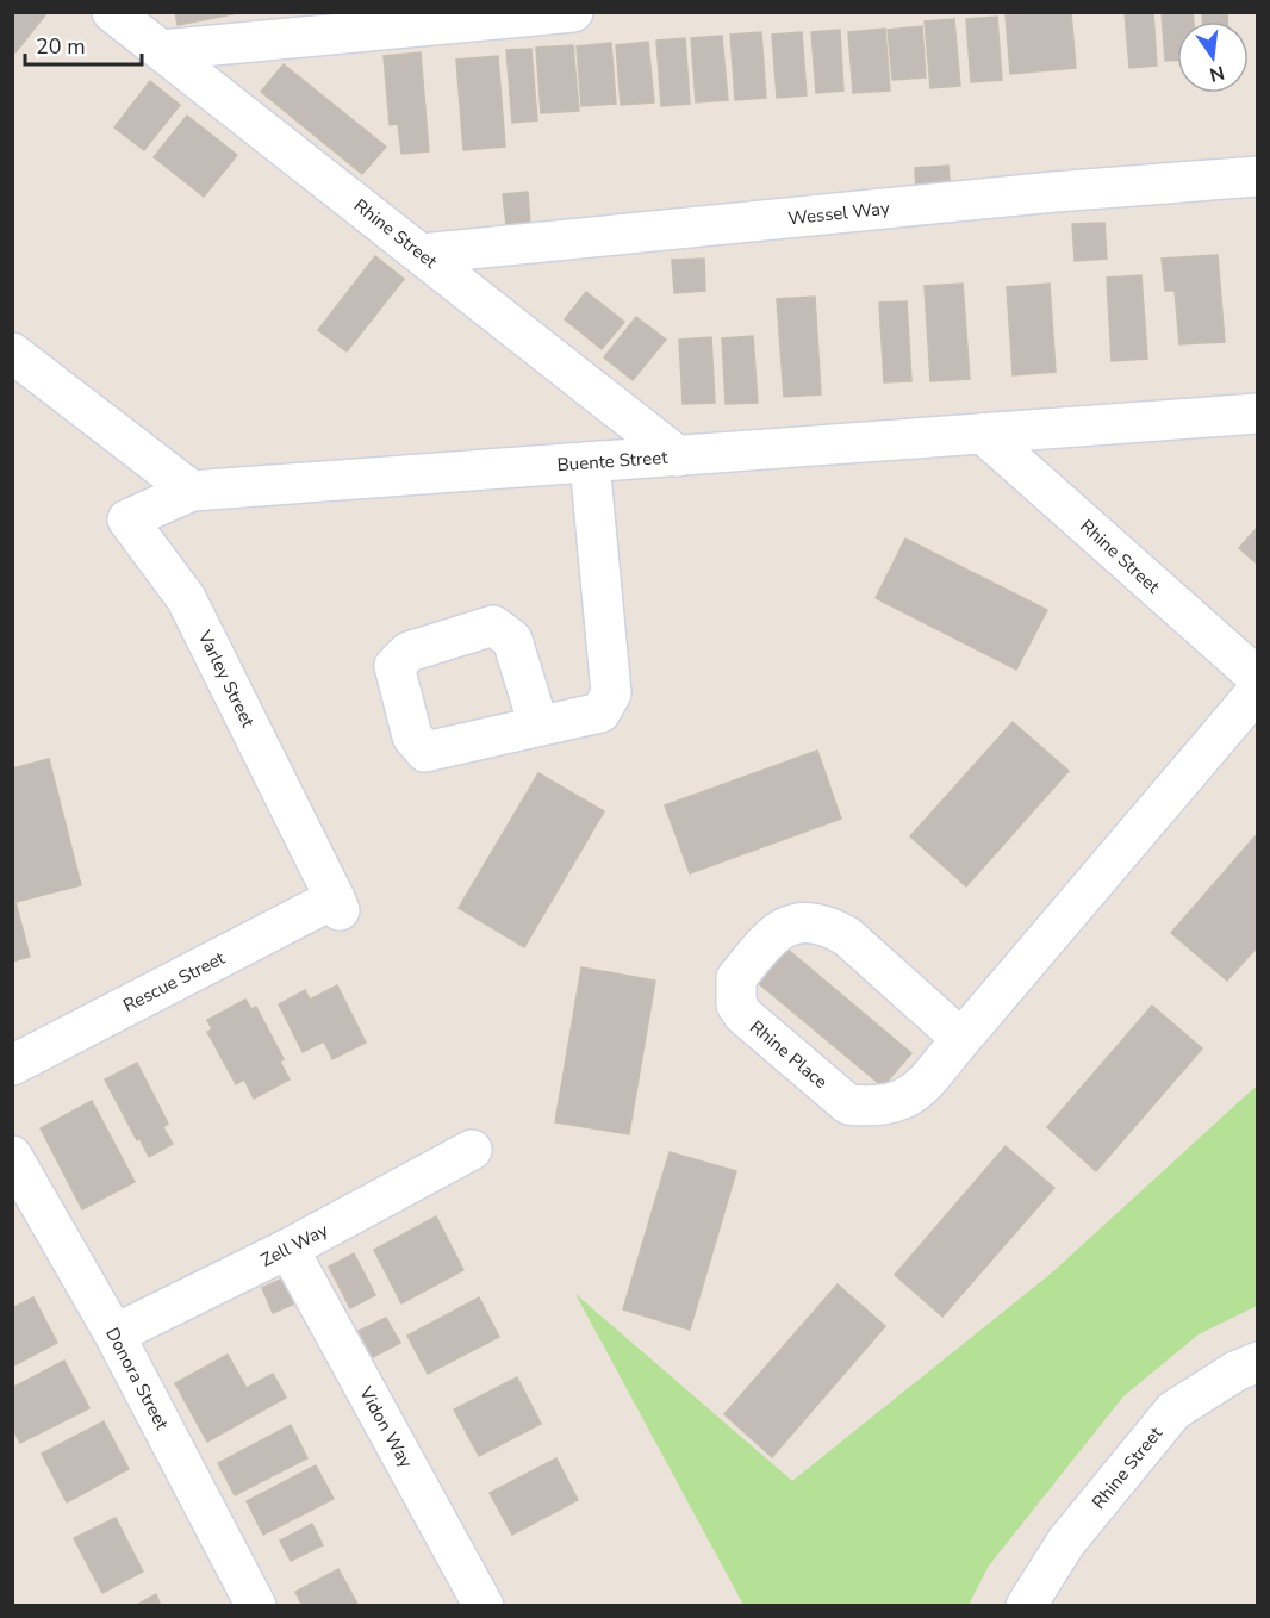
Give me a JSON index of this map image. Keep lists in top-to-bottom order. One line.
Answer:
{"streets":{"street":["Wessel Way","Rhine Street","Buente Street","Varley Street","Rescue Street","Rhine Place","Zell Way","Donora Street","Vidon Way"]},"crossings":[["Wessel Way","Rhine Street"],["Rhine Street","Buente Street"],["Buente Street","Varley Street"],["Varley Street","Rescue Street"],["Zell Way","Donora Street"],["Zell Way","Vidon Way"]],"scale_bar":"20 m","north":"bottom"}
